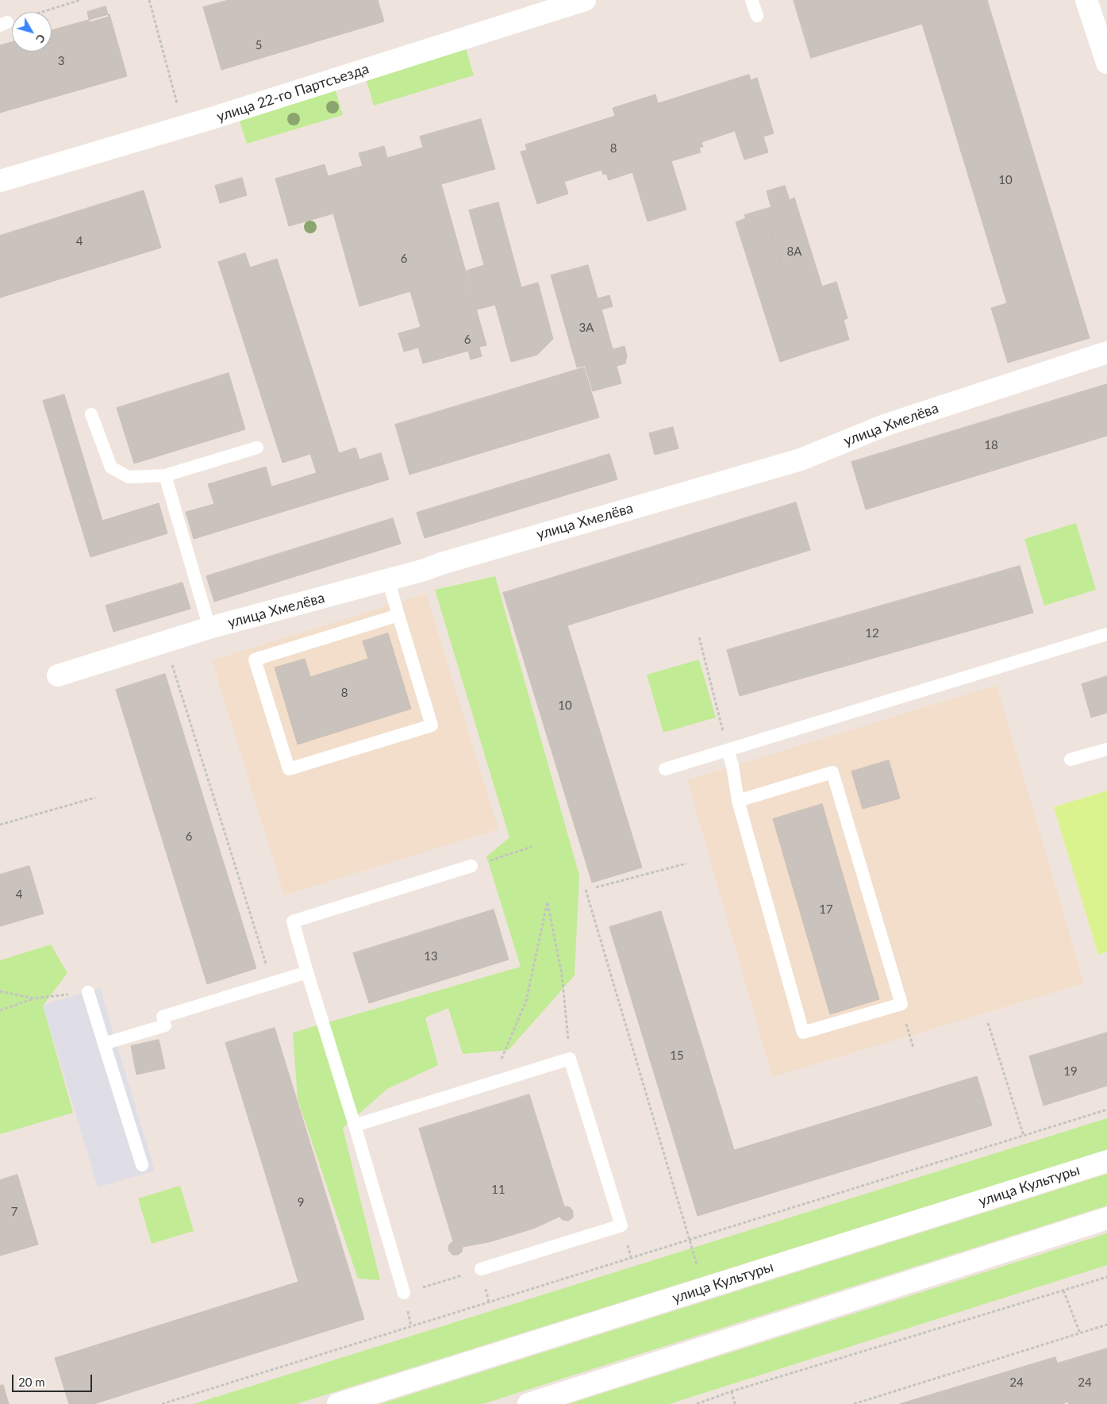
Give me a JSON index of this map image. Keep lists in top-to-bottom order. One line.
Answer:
{"streets":{"street":["улица 22-го Партсъезда","улица Хмелёва","улица Культуры"]},"house_numbers":["5","3","8","10","4","8А","6","3А","6","18","12","8","10","6","4","17","13","15","19","11","9","7","24","24"],"scale_bar":"20 m","north":"bottom right"}
